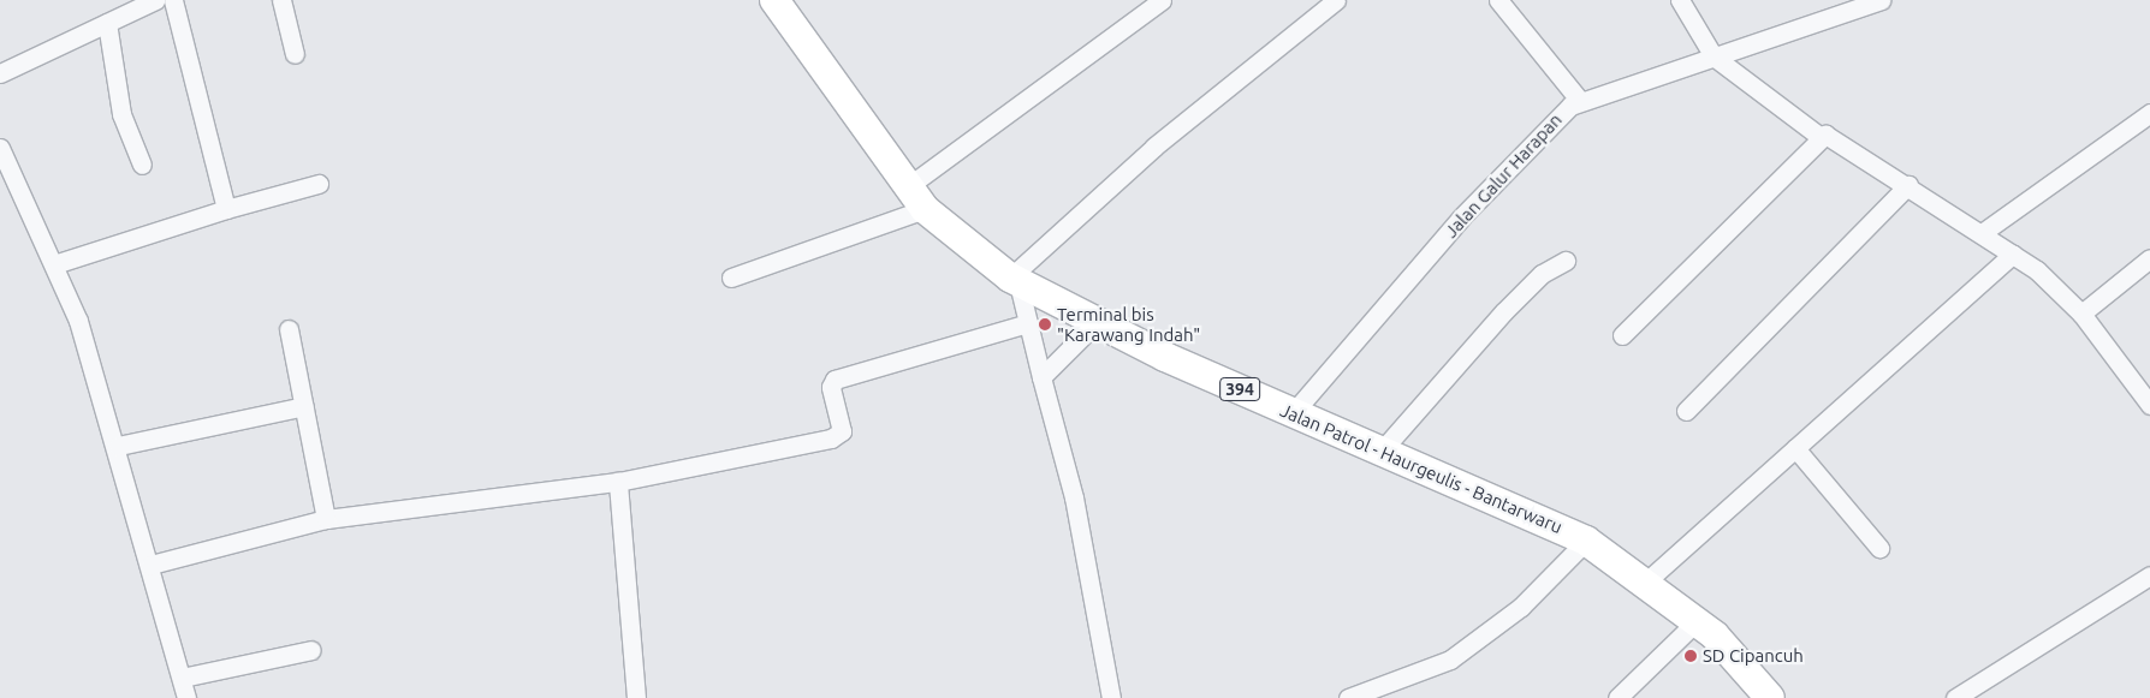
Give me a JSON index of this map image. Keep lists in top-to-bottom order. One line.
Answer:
{"streets":{"main road":["394","Jalan Patrol - Haurgeulis - Bantarwaru"],"street":["Jalan Galur Harapan"]},"crossings":[["Jalan Galur Harapan","Jalan Patrol - Haurgeulis - Bantarwaru"]],"places":["Terminal bis \"Karawang Indah\"","SD Cipancuh"]}
